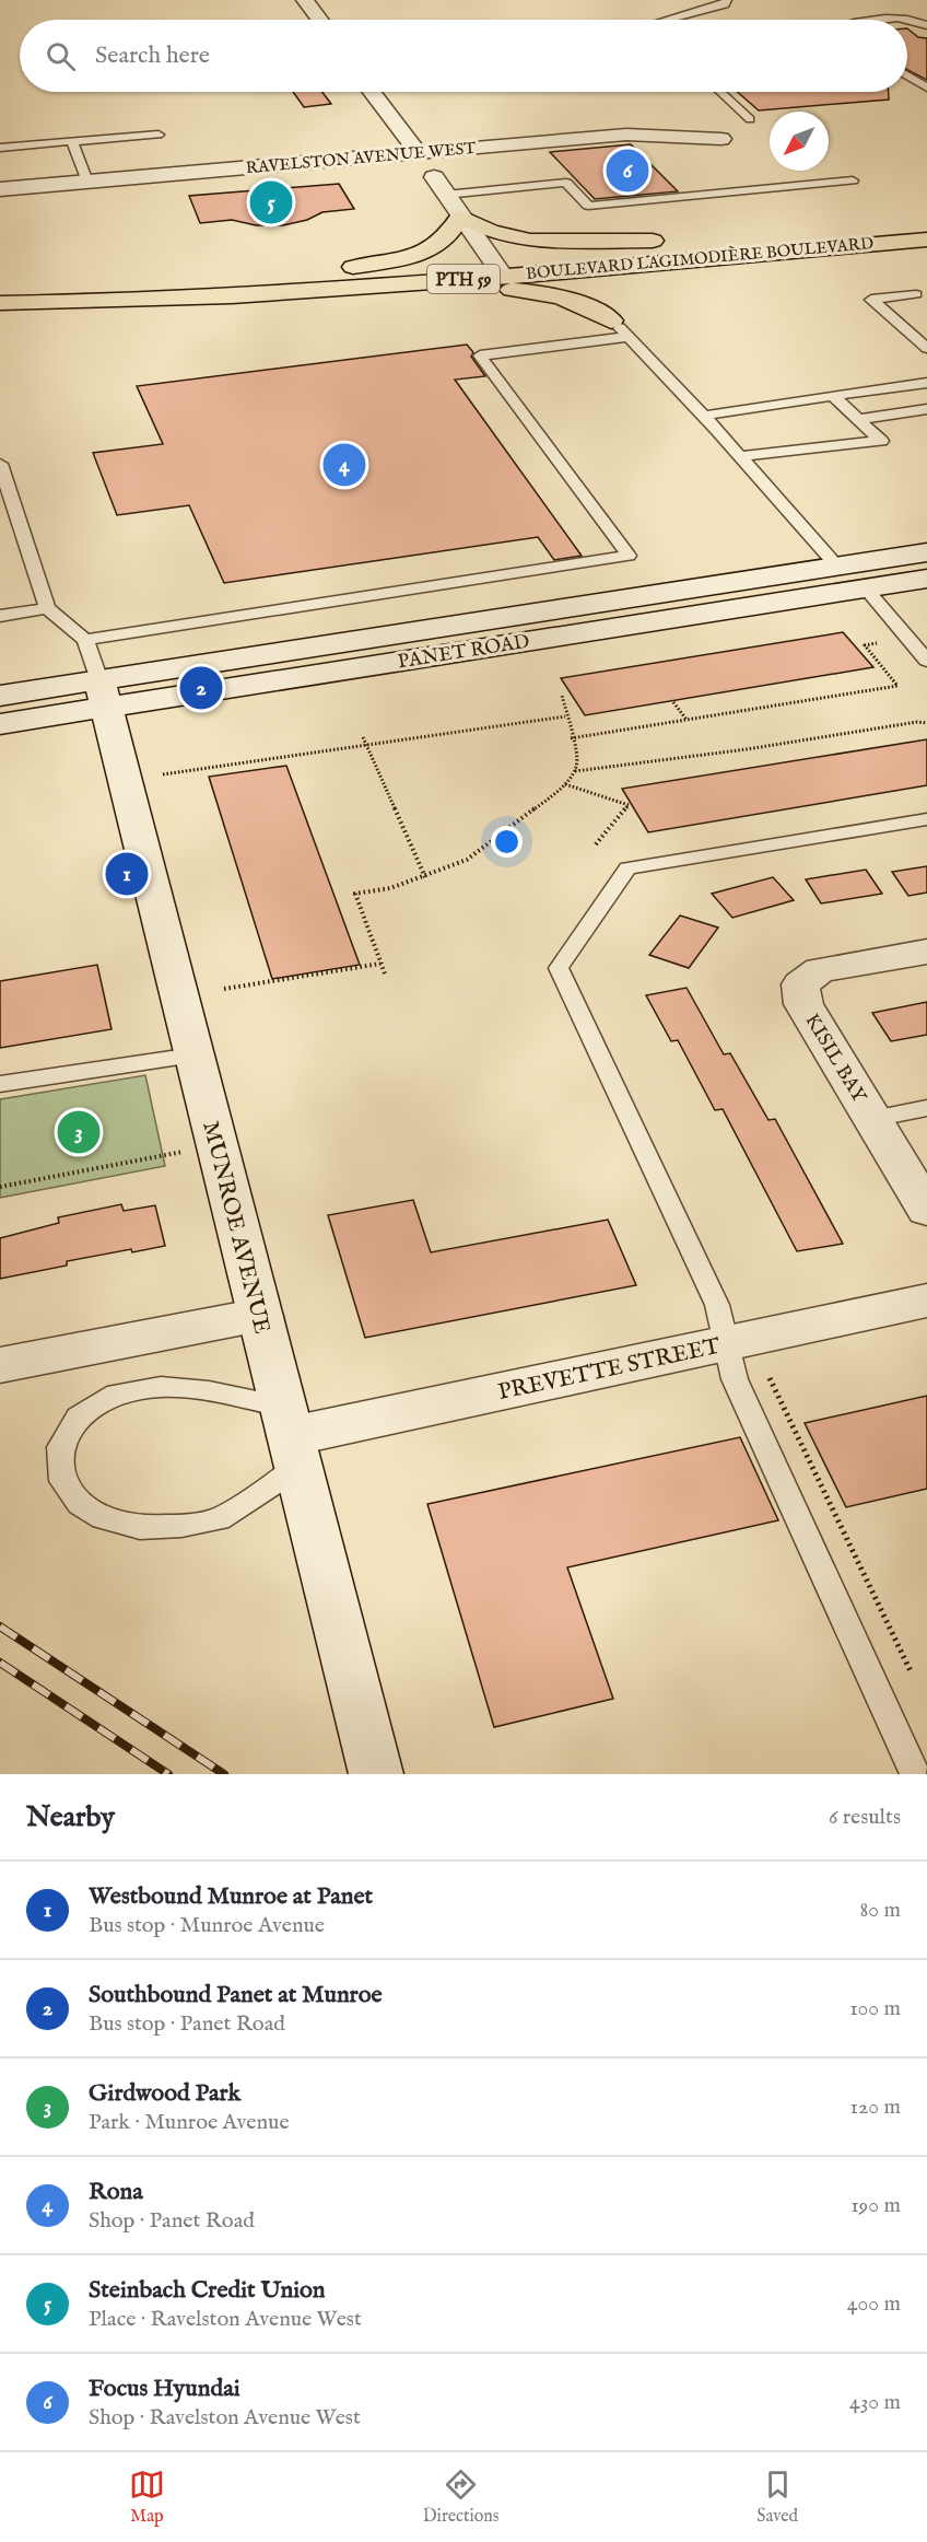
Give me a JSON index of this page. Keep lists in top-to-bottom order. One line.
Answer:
{"streets":{"main road":["BOULEVARD LAGIMODIÈRE BOULEVARD","PTH 59"],"street":["RAVELSTON AVENUE WEST","PANET ROAD","KISIL BAY","MUNROE AVENUE","PREVETTE STREET"]},"crossings":[["PANET ROAD","MUNROE AVENUE"],["MUNROE AVENUE","PREVETTE STREET"]],"north":"bottom left","page":{"search":"Search here","pins":["6","5","4","2","1","3"],"heading":["Nearby","6 results"],"list":[{"mark":"1","name":"Westbound Munroe at Panet","note":"Bus stop · Munroe Avenue","value":"80 m"},{"mark":"2","name":"Southbound Panet at Munroe","note":"Bus stop · Panet Road","value":"100 m"},{"mark":"3","name":"Girdwood Park","note":"Park · Munroe Avenue","value":"120 m"},{"mark":"4","name":"Rona","note":"Shop · Panet Road","value":"190 m"},{"mark":"5","name":"Steinbach Credit Union","note":"Place · Ravelston Avenue West","value":"400 m"},{"mark":"6","name":"Focus Hyundai","note":"Shop · Ravelston Avenue West","value":"430 m"}],"nav":["Map","Directions","Saved"]}}
